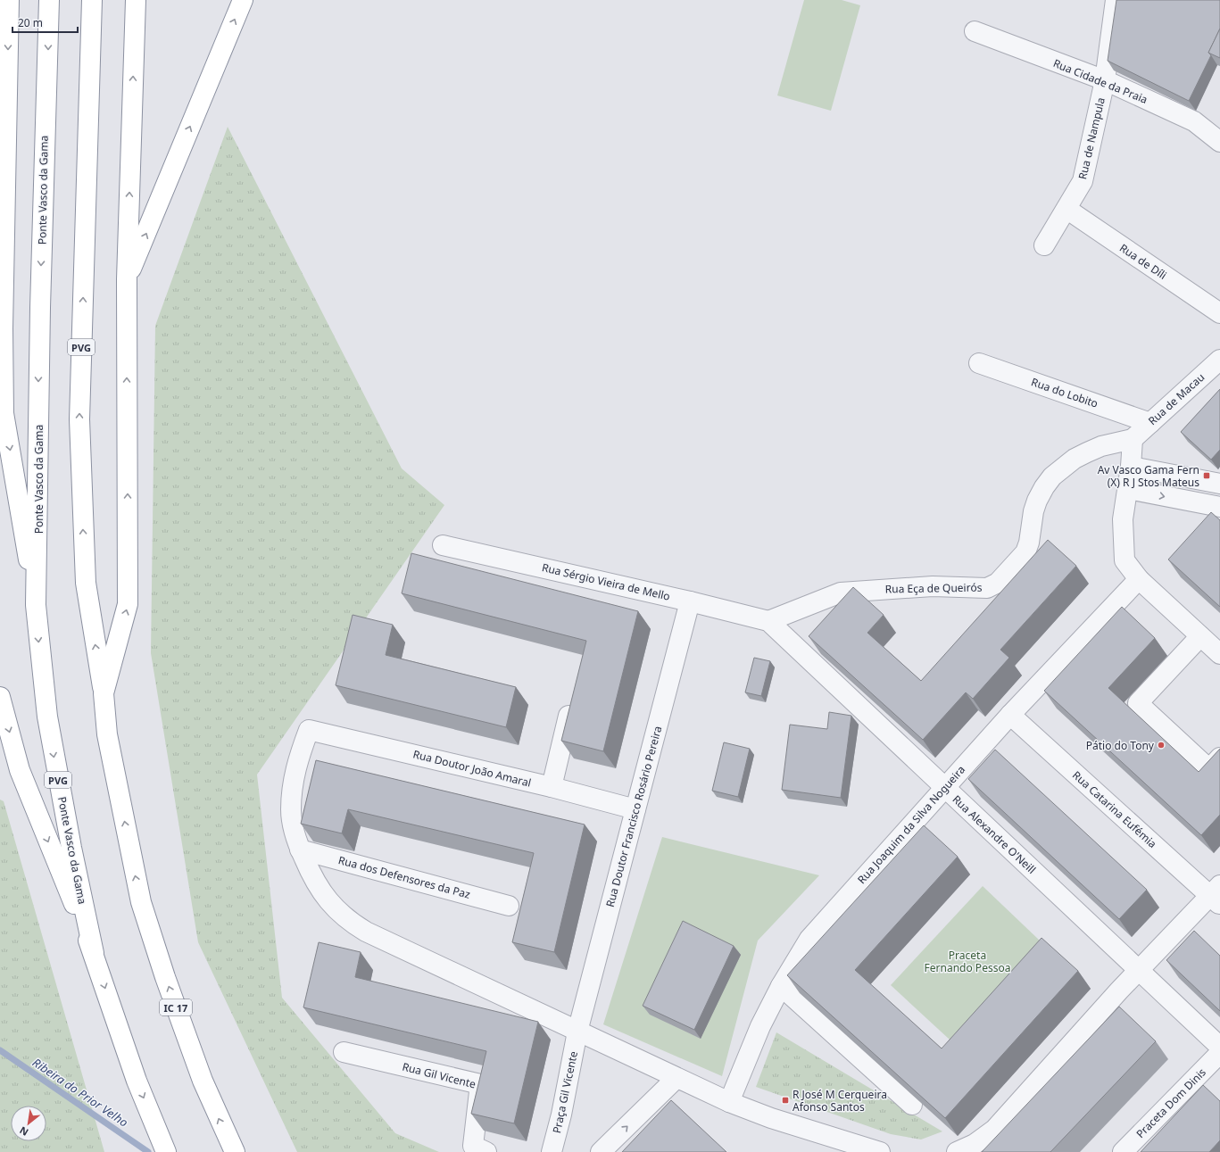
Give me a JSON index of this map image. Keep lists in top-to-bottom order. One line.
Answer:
{"streets":{"highway":["Ponte Vasco da Gama","PVG","IC 17"],"street":["Rua Cidade da Praia","Rua de Nampula","Rua de Díli","Rua do Lobito","Rua de Macau","Rua Sérgio Vieira de Mello","Rua Eça de Queirós","Rua Doutor João Amaral","Rua Catarina Eufémia","Rua Doutor Francisco Rosário Pereira","Rua Joaquim da Silva Nogueira","Rua Alexandre O'Neill","Rua dos Defensores da Paz","Rua Gil Vicente","Praça Gil Vicente","Praceta Dom Dinis"]},"crossings":[["Rua Cidade da Praia","Rua de Nampula"],["Rua de Nampula","Rua de Díli"],["PVG","IC 17"],["Rua do Lobito","Rua de Macau"],["Rua de Macau","Rua Eça de Queirós"],["Rua Sérgio Vieira de Mello","Rua Eça de Queirós"],["Rua Sérgio Vieira de Mello","Rua Doutor Francisco Rosário Pereira"],["Rua Sérgio Vieira de Mello","Rua Alexandre O'Neill"],["Rua Eça de Queirós","Rua Alexandre O'Neill"],["Rua Doutor João Amaral","Rua Doutor Francisco Rosário Pereira"],["Rua Doutor João Amaral","Rua dos Defensores da Paz"],["Rua Catarina Eufémia","Rua Joaquim da Silva Nogueira"],["Rua Doutor Francisco Rosário Pereira","Praça Gil Vicente"],["Rua Joaquim da Silva Nogueira","Rua Alexandre O'Neill"]],"water":["Ribeira do Prior Velho"],"parks":["Praceta Fernando Pessoa"],"places":{"transit":["Av Vasco Gama Fern (X) R J Stos Mateus","R José M Cerqueira Afonso Santos"],"other":["Pátio do Tony"]},"scale_bar":"20 m","north":"bottom left"}
